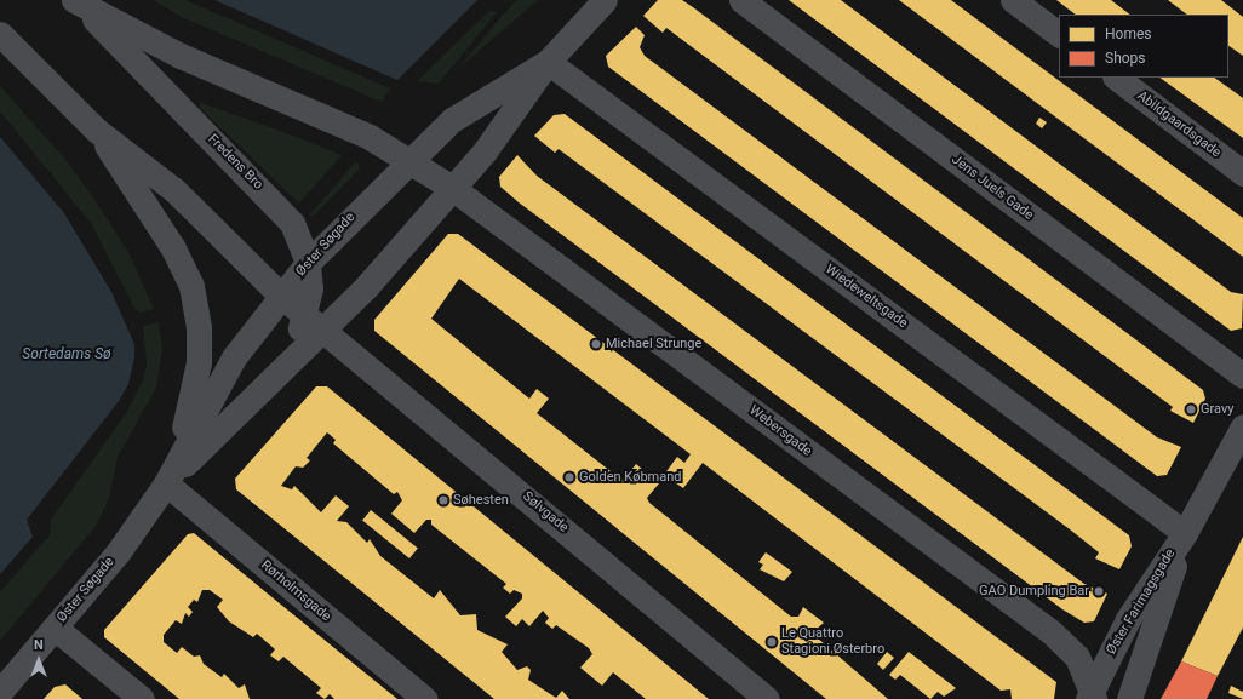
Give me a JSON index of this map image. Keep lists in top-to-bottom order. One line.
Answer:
{"streets":{"street":["Abildgaardsgade","Fredens Bro","Jens Juels Gade","Øster Søgade","Wiedeweltsgade","Webersgade","Sølvgade","Rørholmsgade","Øster Farimagsgade"]},"crossings":[["Fredens Bro","Øster Søgade"],["Fredens Bro","Webersgade"],["Fredens Bro","Sølvgade"],["Øster Søgade","Wiedeweltsgade"],["Øster Søgade","Webersgade"],["Øster Søgade","Sølvgade"],["Øster Søgade","Rørholmsgade"],["Wiedeweltsgade","Øster Farimagsgade"],["Webersgade","Øster Farimagsgade"]],"water":["Sortedams Sø"],"places":["Michael Strunge","Gravy","Golden Købmand","Søhesten","GAO Dumpling Bar","Le Quattro Stagioni Østerbro"],"legend":["Homes","Shops"],"north":"top"}
